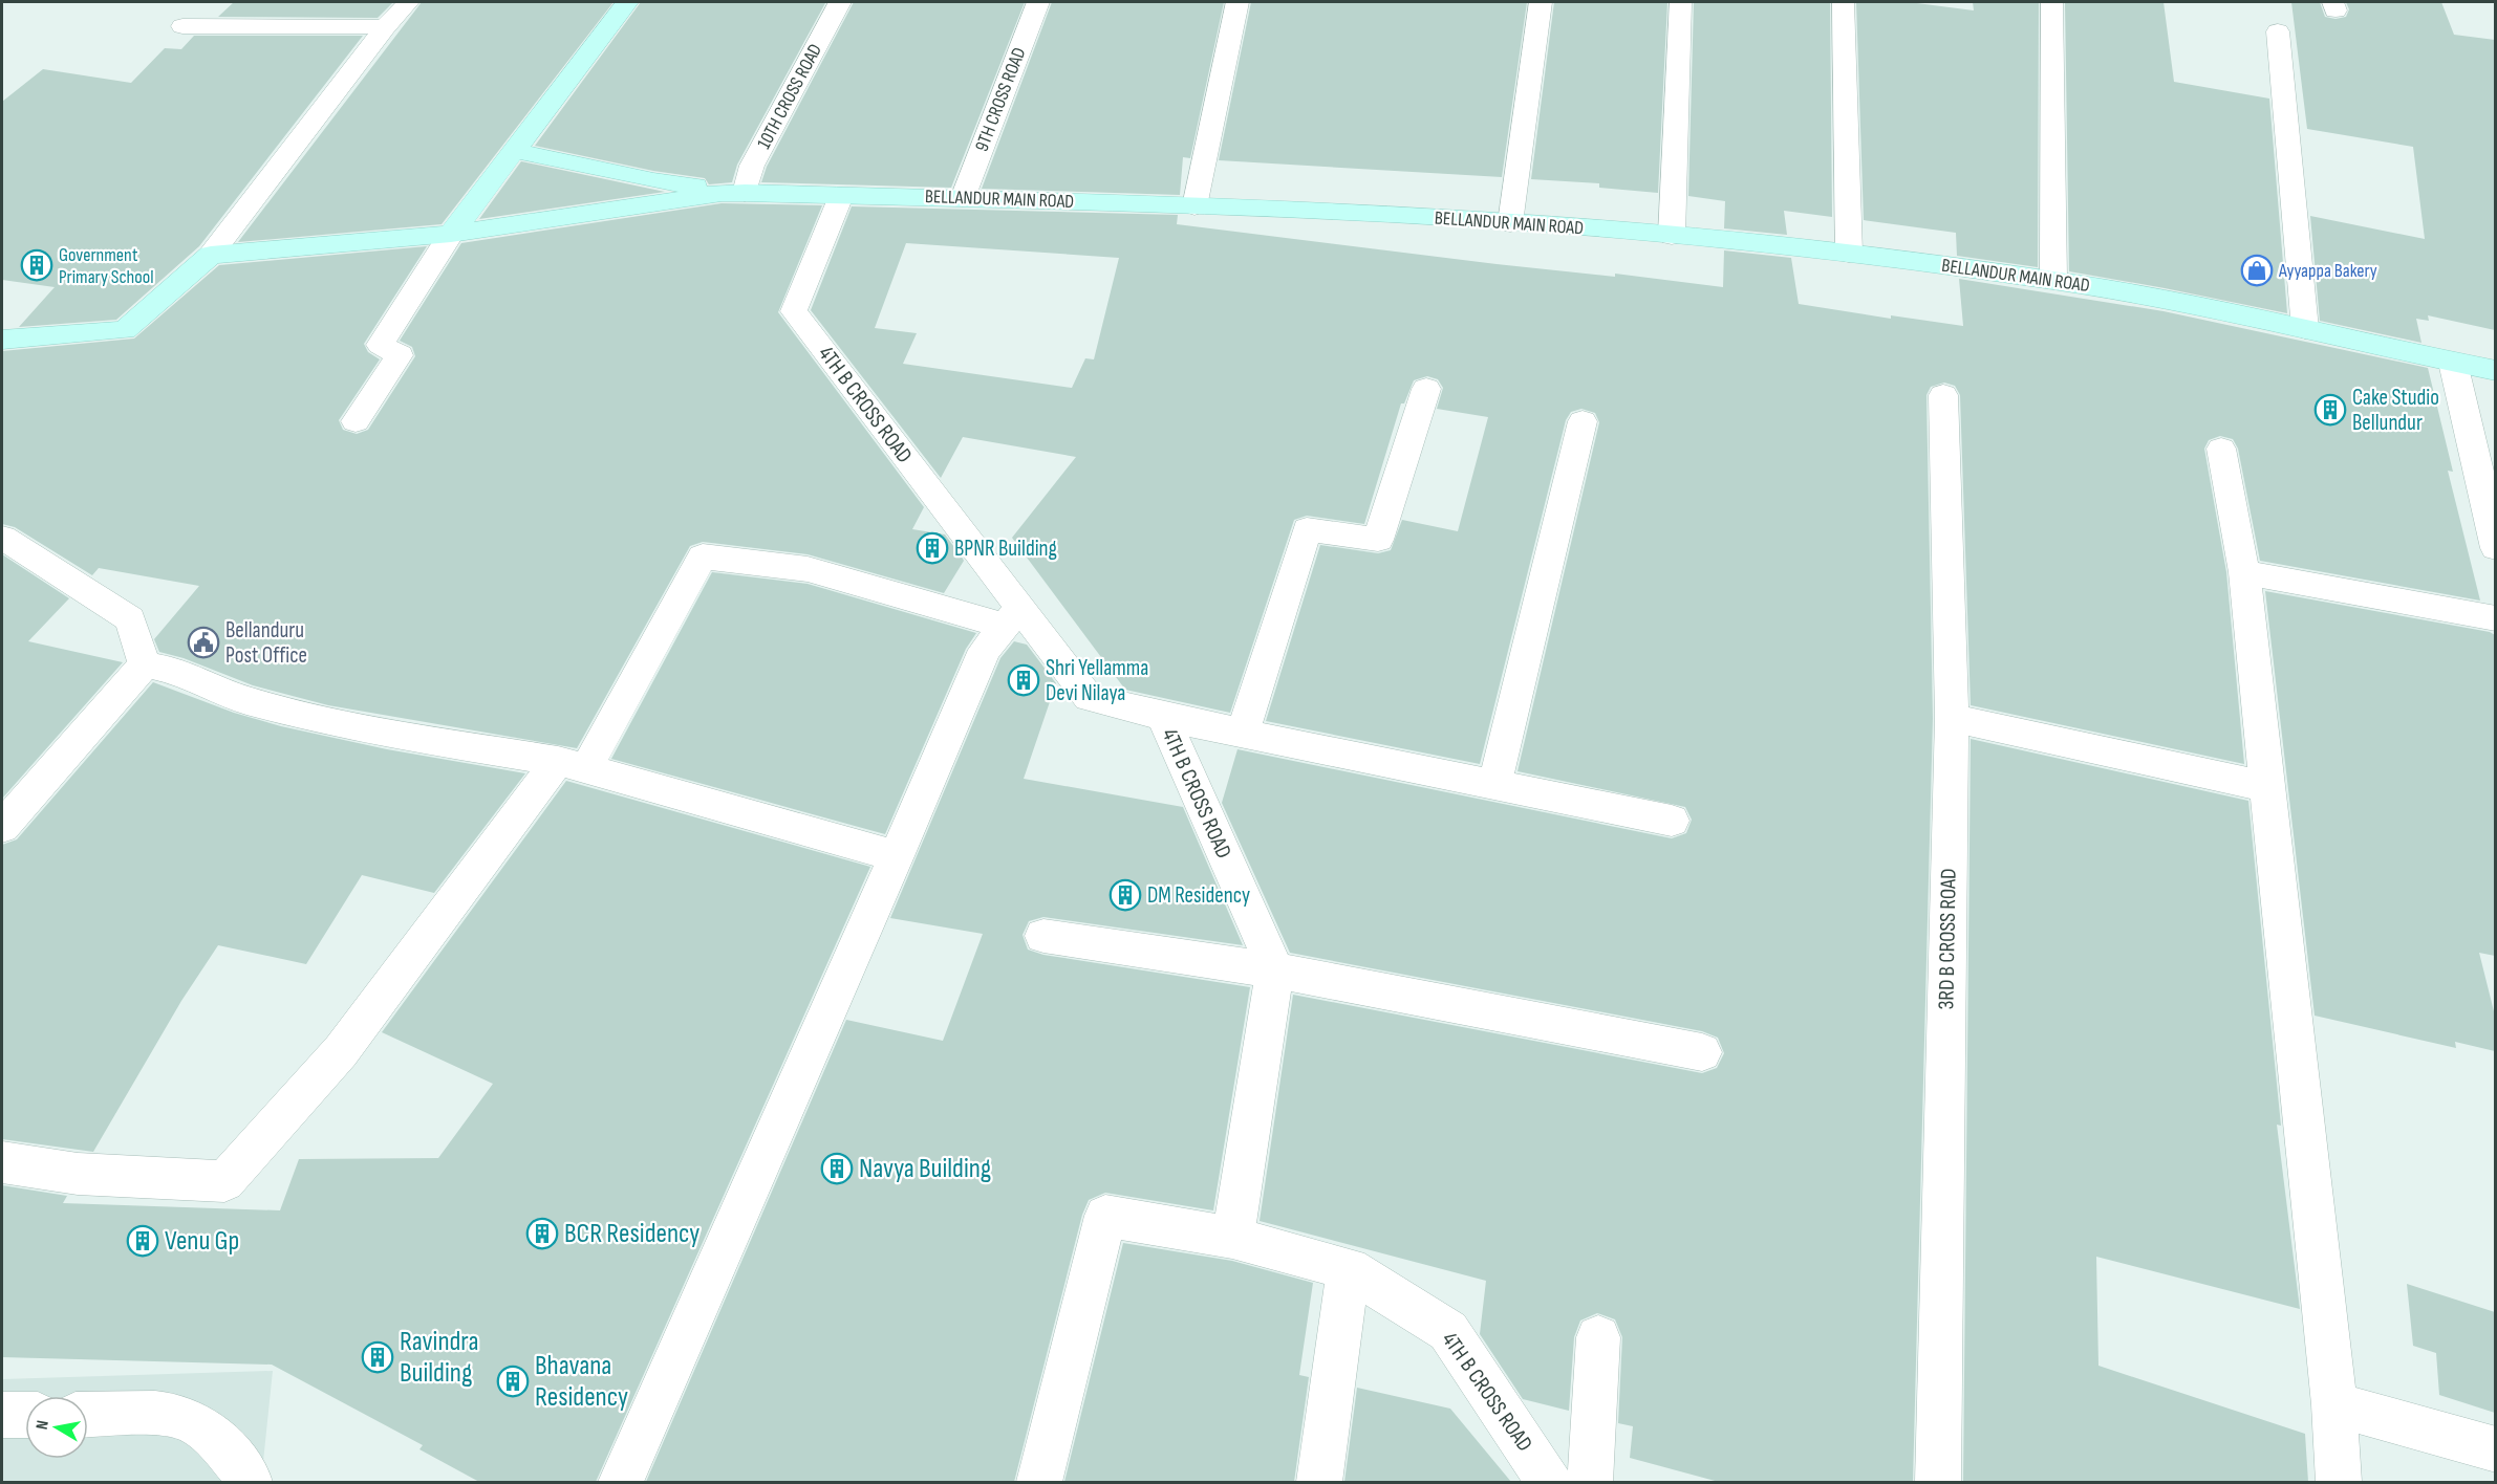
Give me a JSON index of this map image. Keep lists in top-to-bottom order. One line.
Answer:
{"streets":{"street":["10TH CROSS ROAD","9TH CROSS ROAD","BELLANDUR MAIN ROAD","4TH B CROSS ROAD","3RD B CROSS ROAD"]},"crossings":[["10TH CROSS ROAD","BELLANDUR MAIN ROAD"],["9TH CROSS ROAD","BELLANDUR MAIN ROAD"],["BELLANDUR MAIN ROAD","4TH B CROSS ROAD"]],"places":{"building":["Government Primary School","Cake Studio Bellundur","BPNR Building","Shri Yellamma Devi Nilaya","DM Residency","Navya Building","BCR Residency","Venu Gp","Ravindra Building","Bhavana Residency"],"shop":["Ayyappa Bakery"],"public building":["Bellanduru Post Office"]},"north":"left"}
